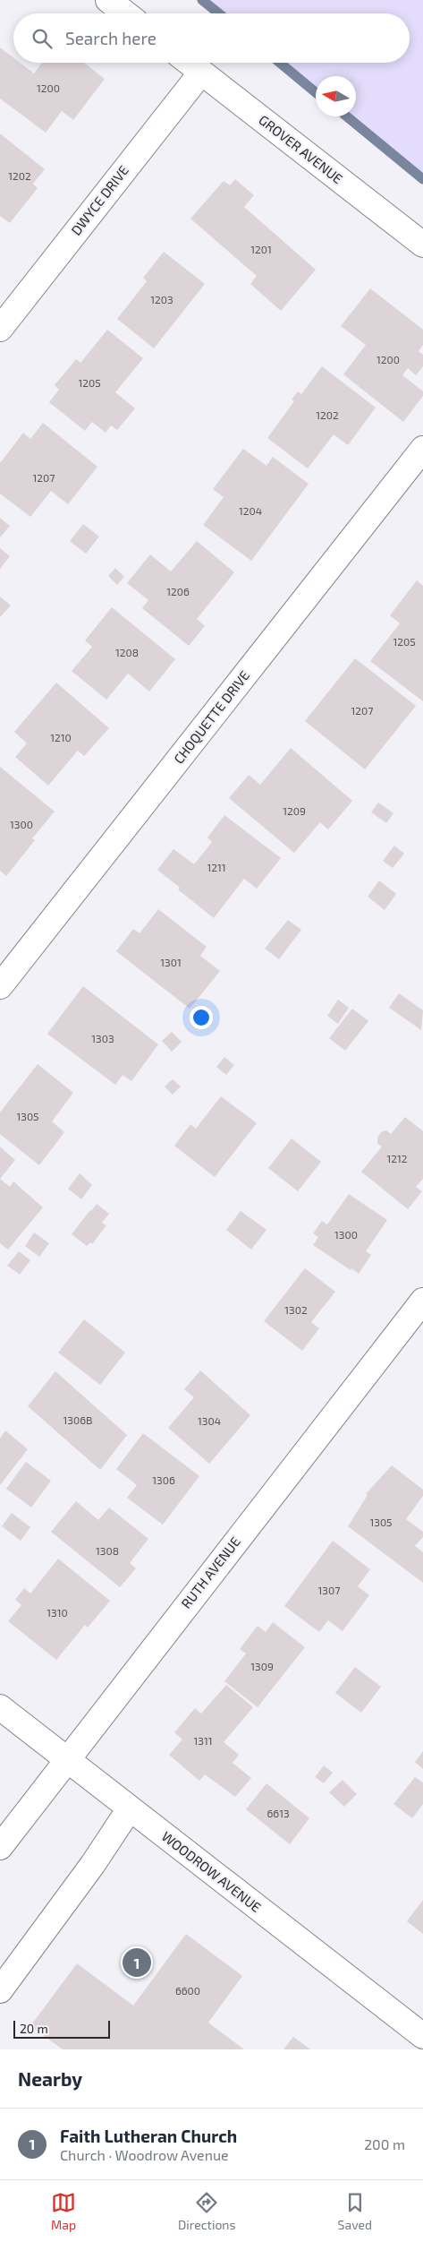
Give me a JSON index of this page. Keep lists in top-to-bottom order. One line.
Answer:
{"streets":{"street":["GROVER AVENUE","DWYCE DRIVE","CHOQUETTE DRIVE","RUTH AVENUE","WOODROW AVENUE"]},"crossings":[["GROVER AVENUE","DWYCE DRIVE"],["RUTH AVENUE","WOODROW AVENUE"]],"house_numbers":["1200","1202","1201","1203","1200","1205","1202","1207","1204","1206","1205","1208","1207","1210","1209","1300","1211","1301","1303","1305","1212","1300","1302","1306B","1304","1306","1305","1308","1307","1310","1309","1311","6613","6600"],"scale_bar":"20 m","north":"left","page":{"search":"Search here","pins":"1","scale":"20 m","heading":"Nearby","list":[{"mark":"1","name":"Faith Lutheran Church","note":"Church · Woodrow Avenue","value":"200 m"}],"nav":["Map","Directions","Saved"]}}
